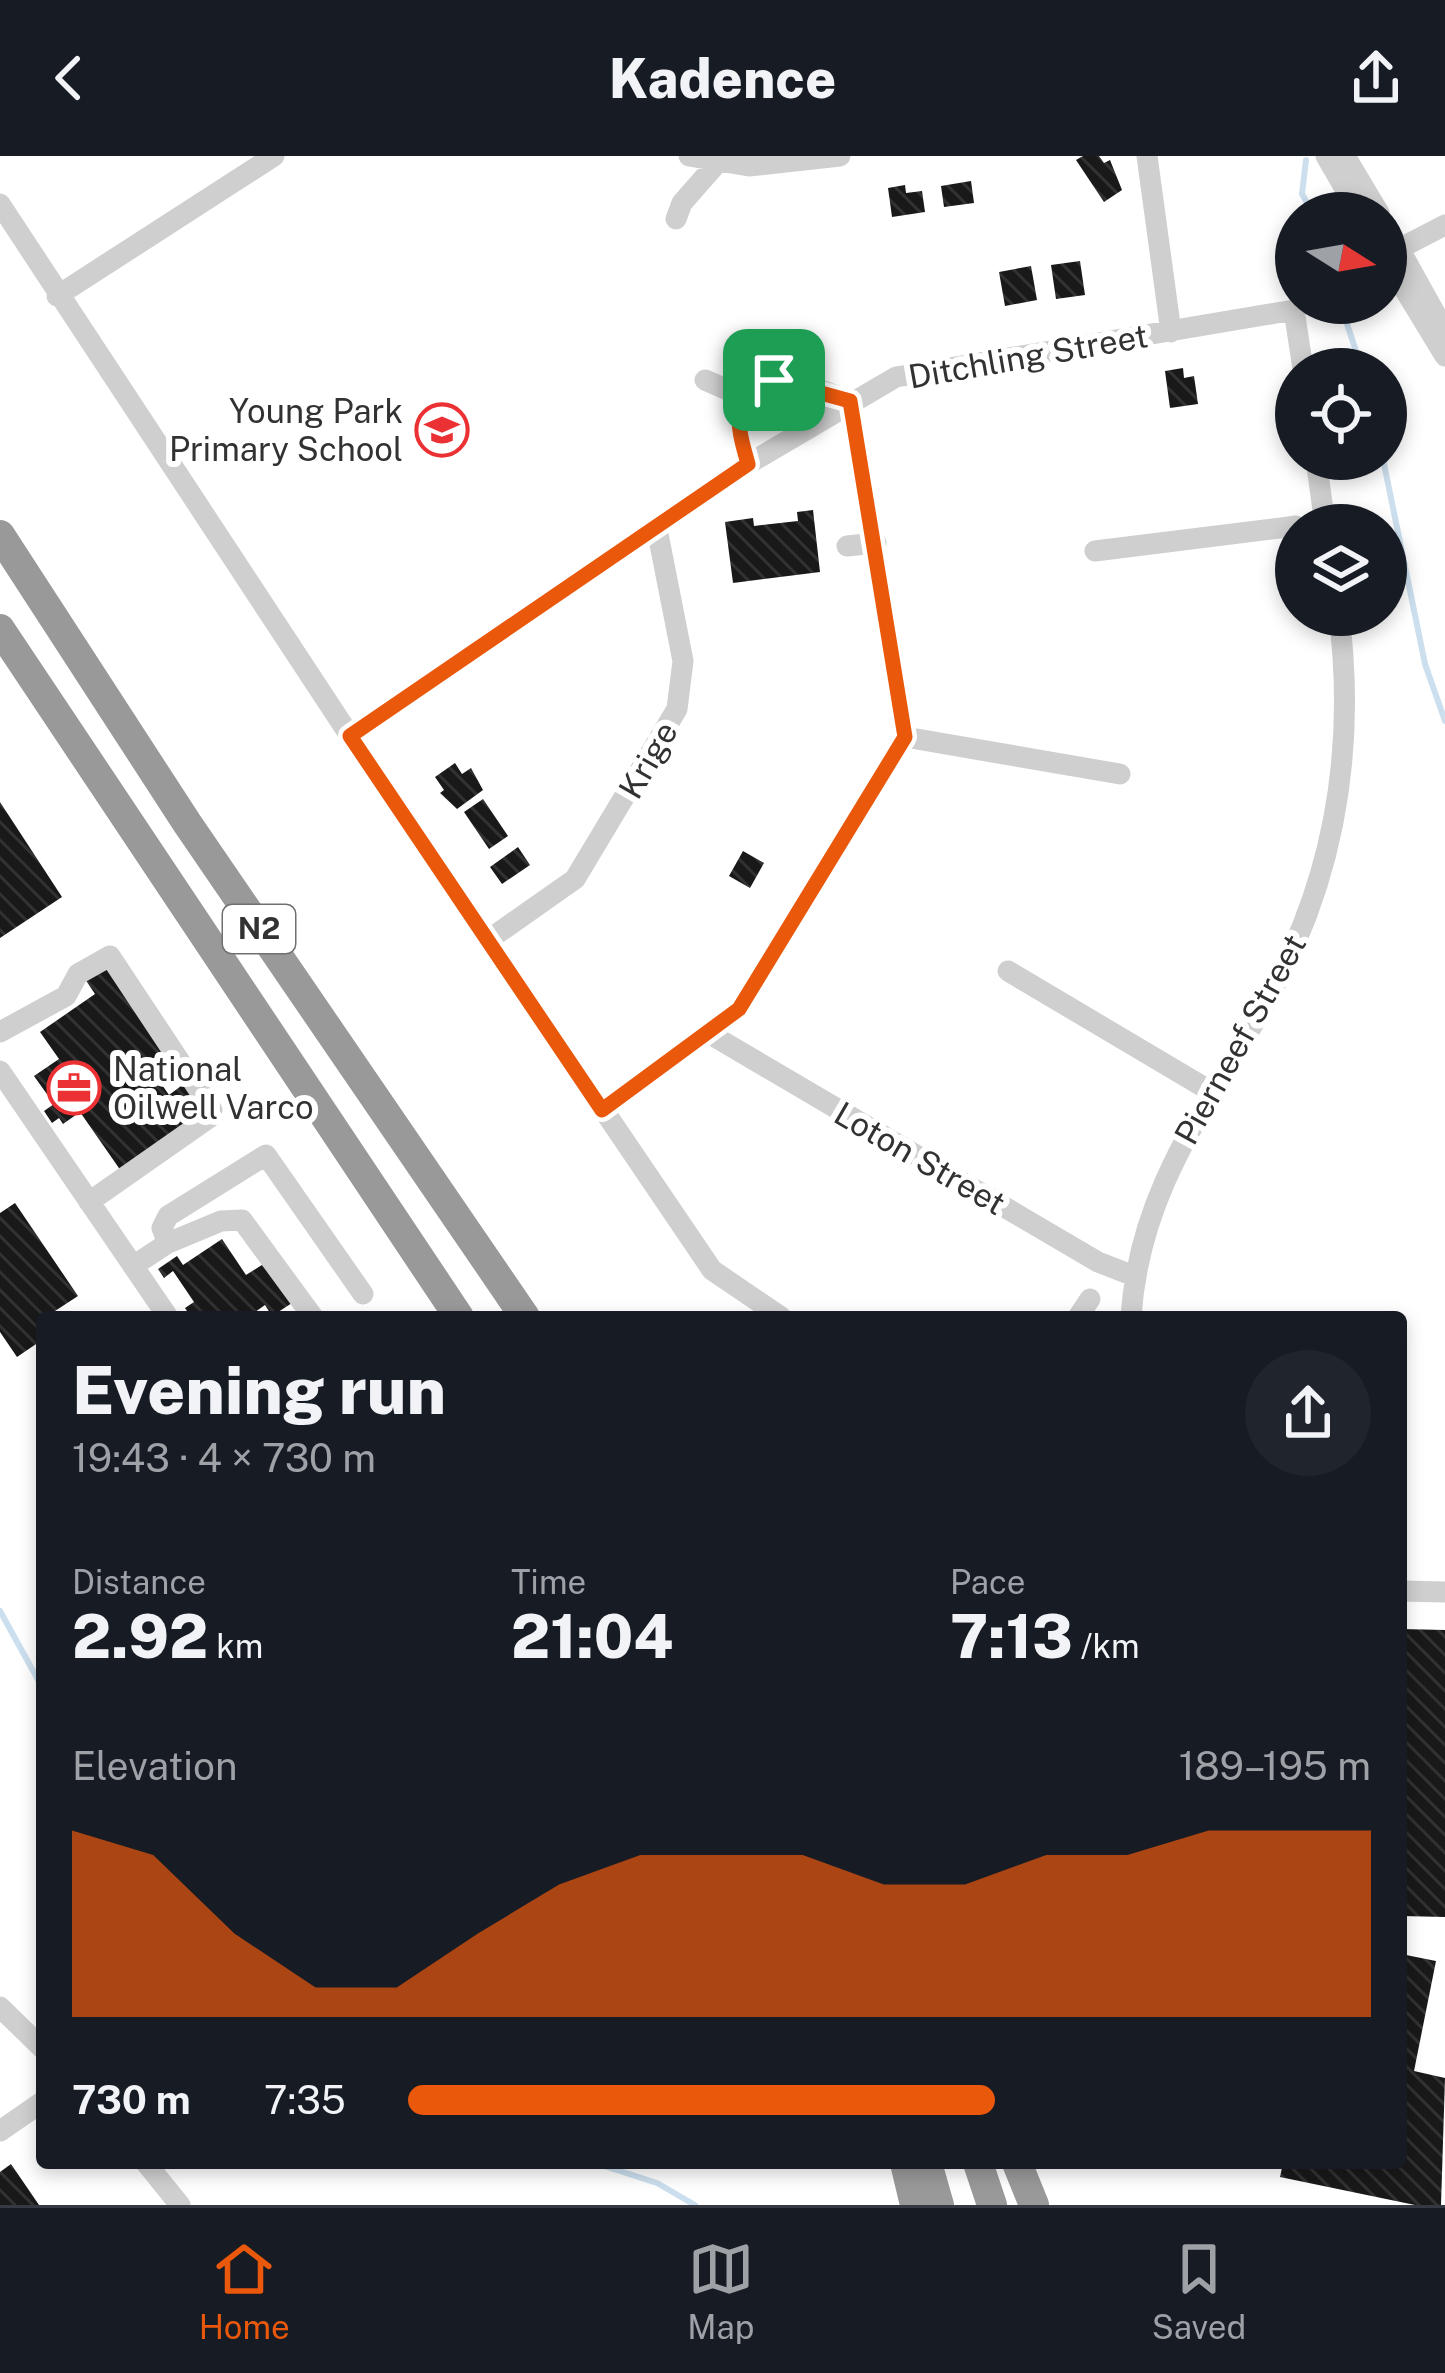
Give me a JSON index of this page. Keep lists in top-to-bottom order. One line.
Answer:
{"streets":{"highway":["N2"],"street":["Ditchling Street","Krige","Pierneef Street","Loton Street"]},"crossings":[["Ditchling Street","Krige"],["Pierneef Street","Loton Street"]],"places":{"school or university":["Young Park Primary School"],"office":["National Oilwell Varco"]},"north":"right","page":{"header":"Kadence","heading":["Evening run","19:43 · 4 × 730 m"],"stats":[["Distance","2.92 km"],["Time","21:04"],["Pace","7:13 /km"]],"chart":["Elevation","189–195 m"],"list":[{"name":"730 m","note":"7:35"}],"tabs":["Home","Map","Saved"]}}
